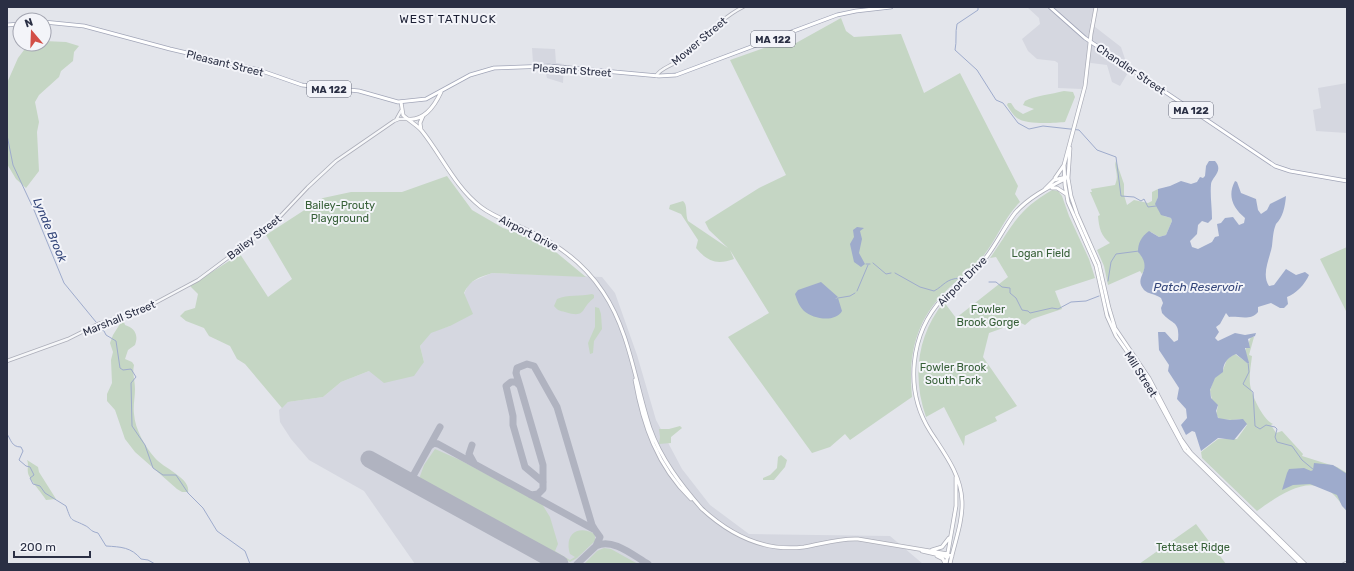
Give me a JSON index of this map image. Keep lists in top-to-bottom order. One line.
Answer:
{"streets":{"main road":["MA 122","Pleasant Street","Chandler Street","Airport Drive","Mill Street"],"street":["Mower Street","Bailey Street","Marshall Street"]},"crossings":[["Mower Street","Pleasant Street"],["Chandler Street","Mill Street"],["Airport Drive","Bailey Street"],["Airport Drive","Mill Street"],["Bailey Street","Marshall Street"]],"districts":["WEST TATNUCK"],"water":["Lynde Brook","Patch Reservoir"],"parks":["Bailey-Prouty Playground","Logan Field","Fowler Brook Gorge","Fowler Brook South Fork","Tettaset Ridge"],"scale_bar":"200 m","north":"top"}
